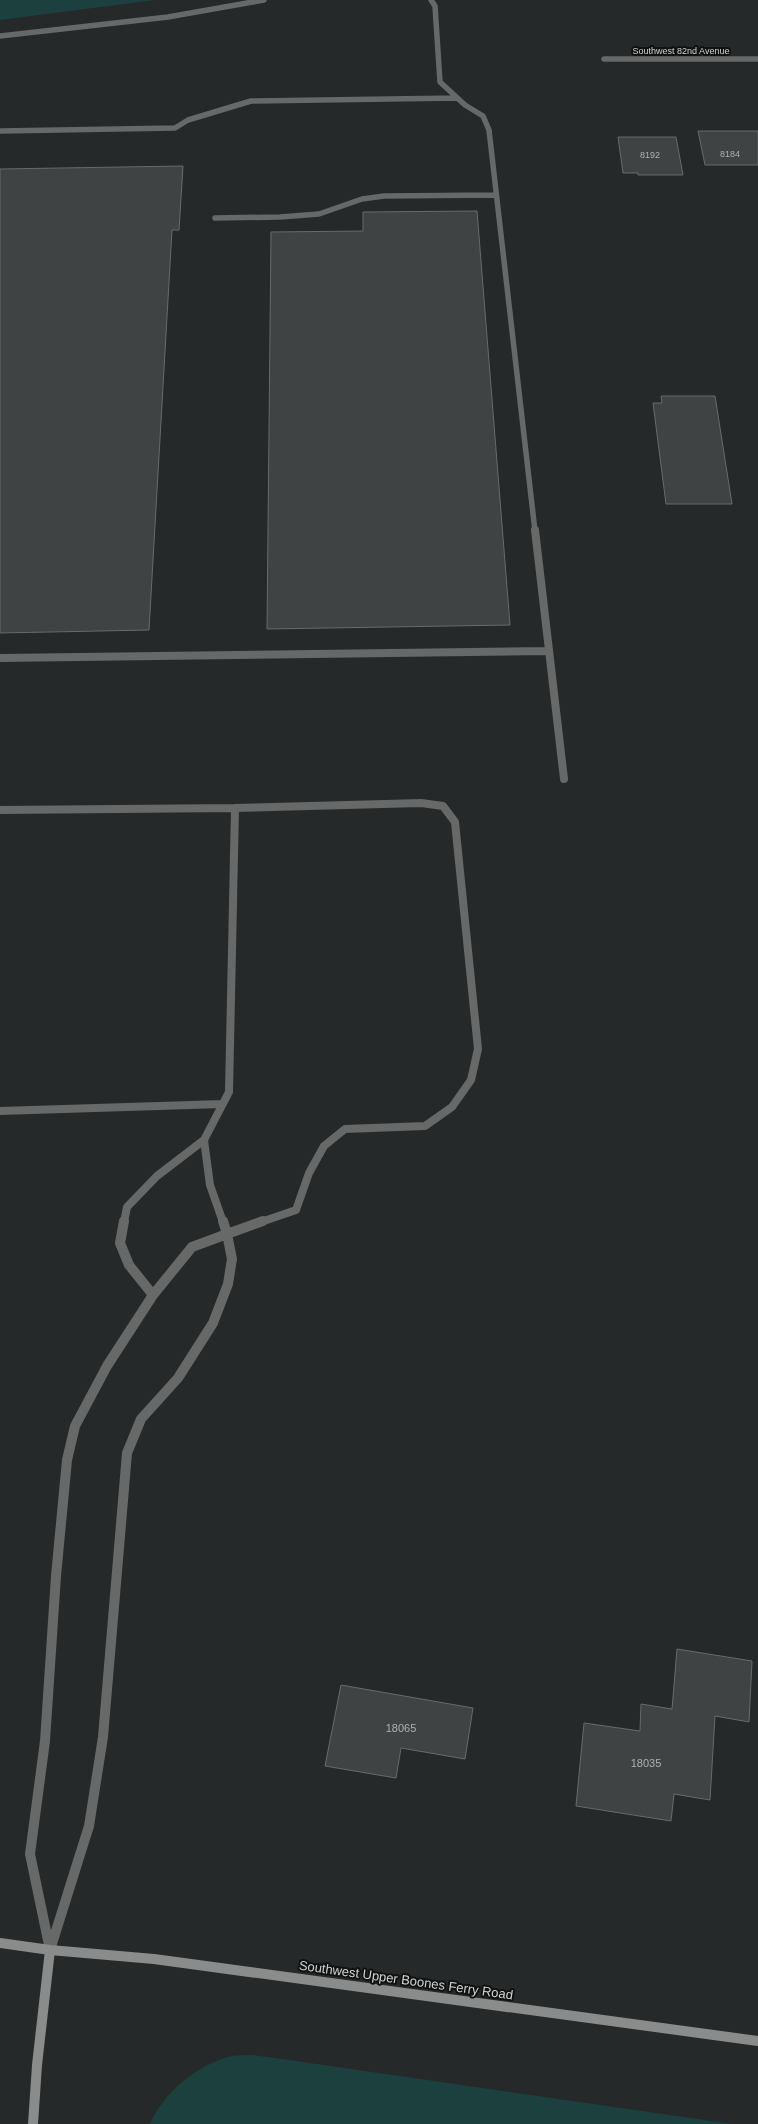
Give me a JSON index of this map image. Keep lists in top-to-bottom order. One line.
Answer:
{"streets":{"main road":["Southwest Upper Boones Ferry Road"],"street":["Southwest 82nd Avenue"]},"house_numbers":["8184","8192","18065","18035"]}
